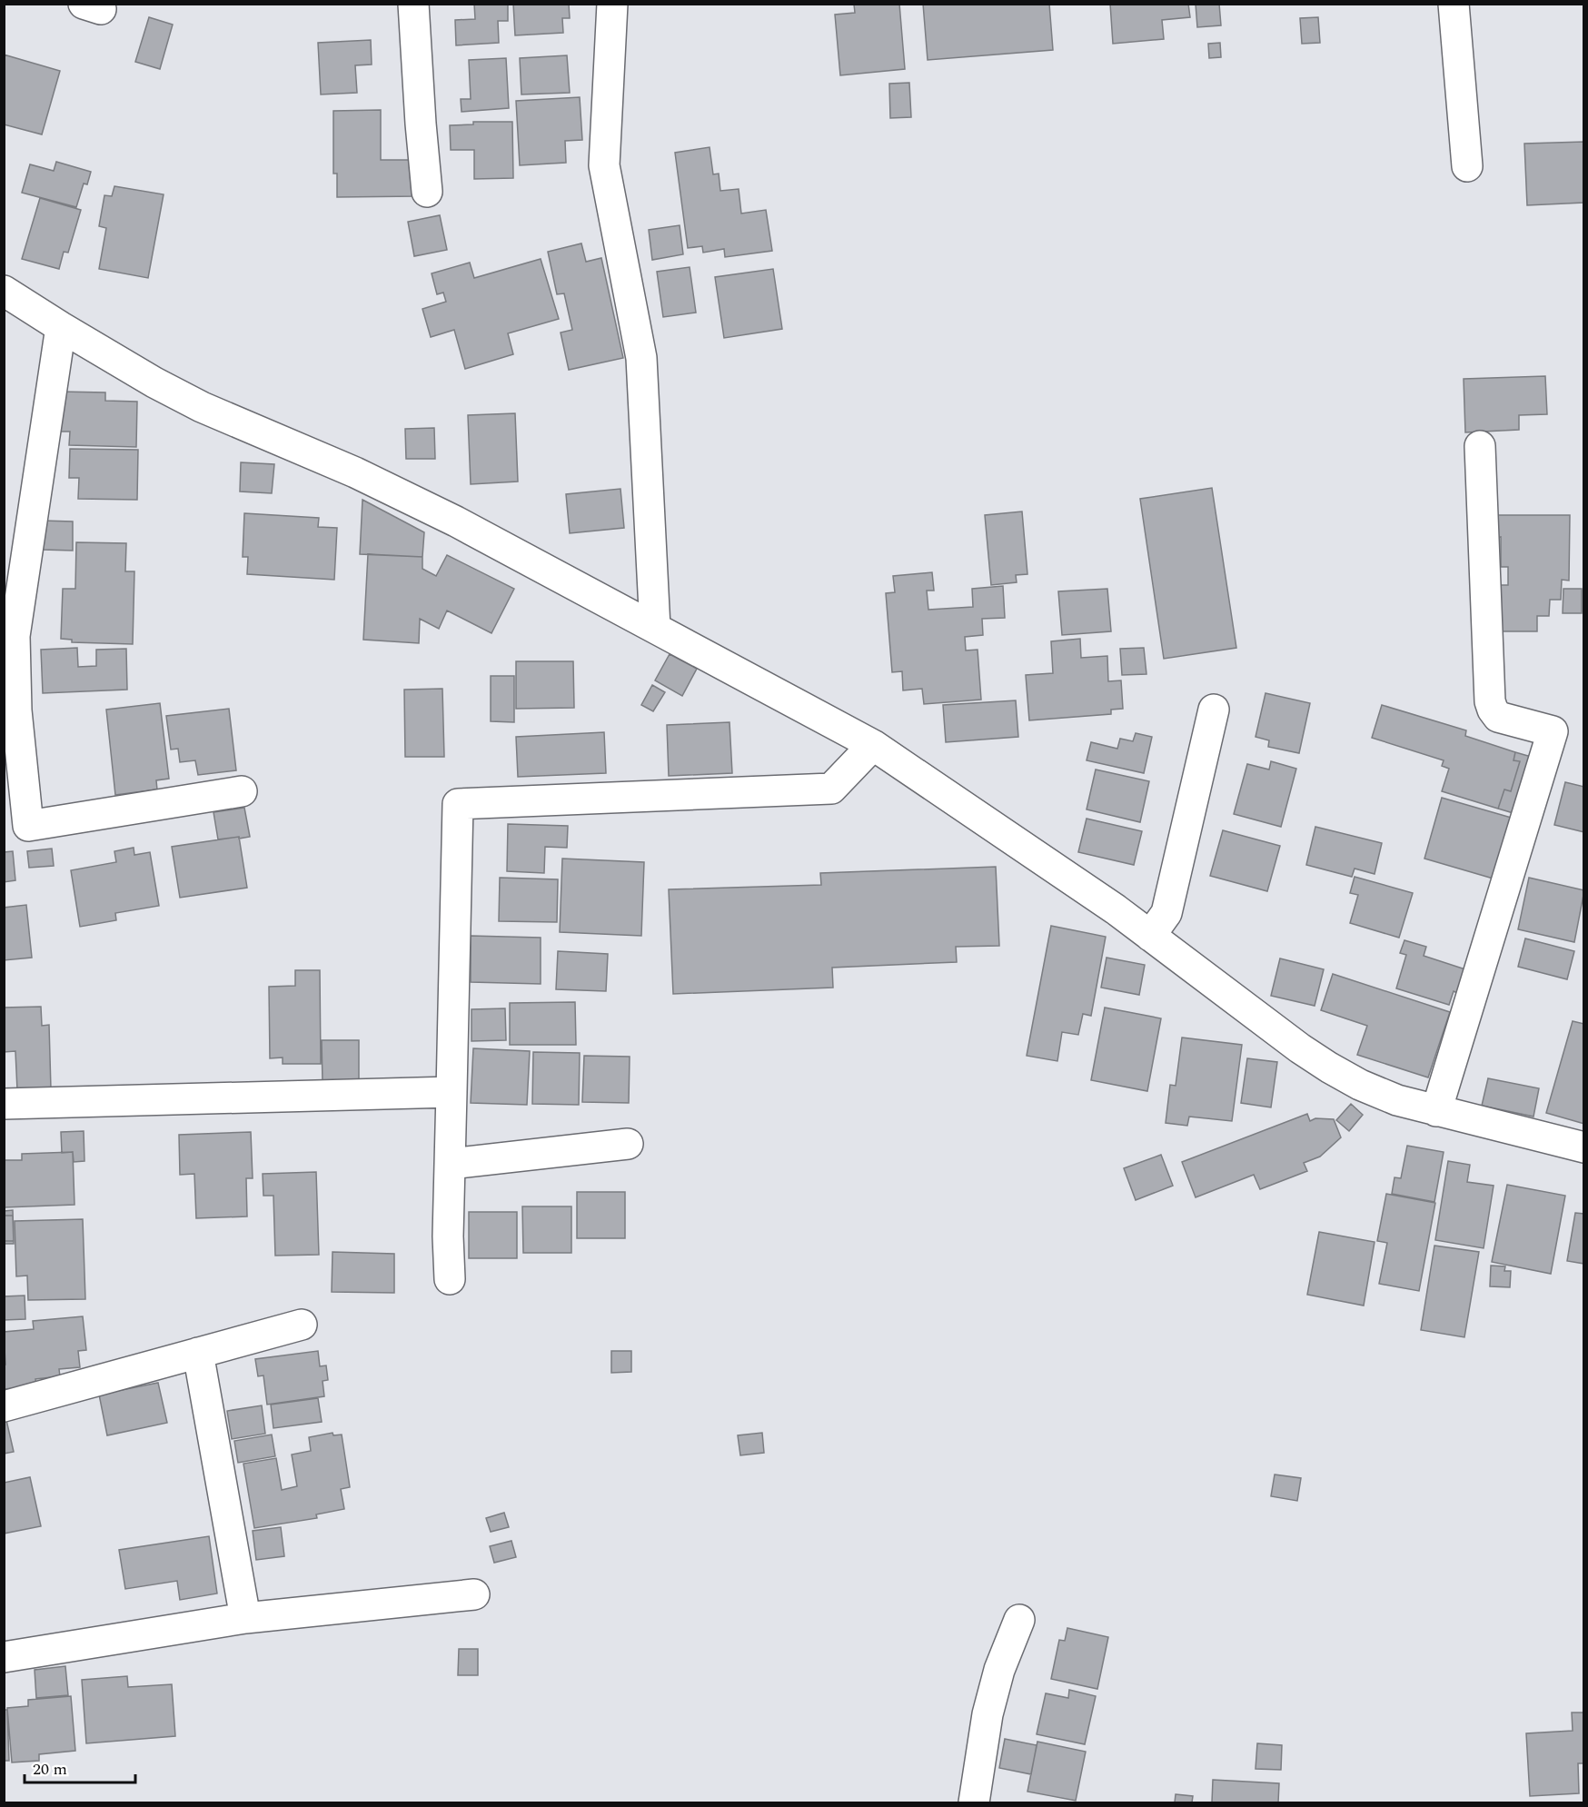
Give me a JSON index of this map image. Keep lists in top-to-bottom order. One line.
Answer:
{"scale_bar":"20 m"}
